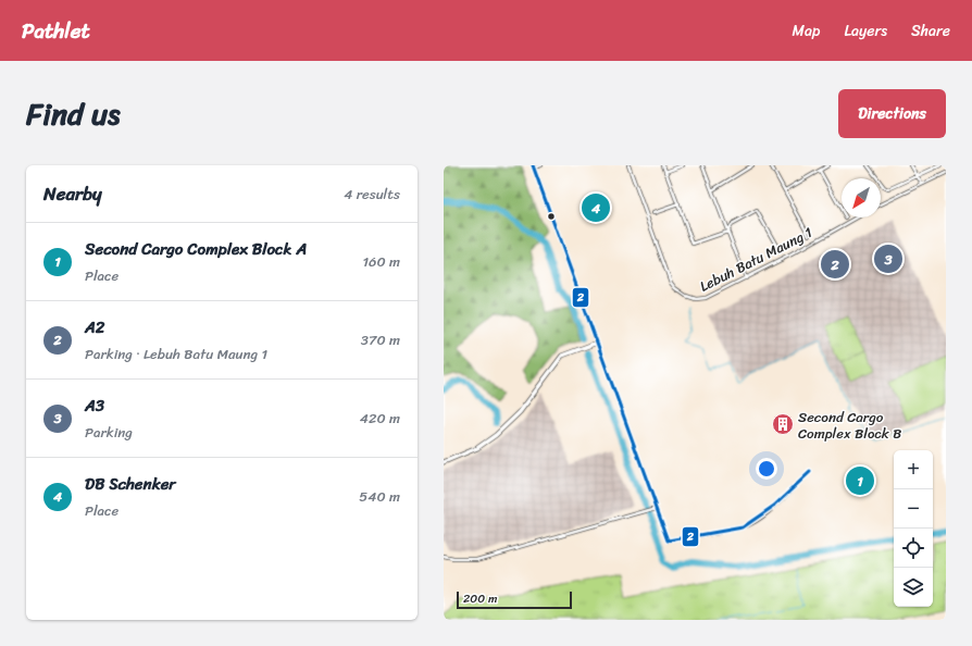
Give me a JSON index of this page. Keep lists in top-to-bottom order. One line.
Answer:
{"streets":{"street":["Lebuh Batu Maung 1"]},"places":{"building":["Second Cargo Complex Block B"]},"lines":["transit line 2"],"scale_bar":"200 m","north":"bottom left","page":{"header":"Pathlet","nav":["Map","Layers","Share"],"title":"Find us","buttons":"Directions","heading":["Nearby","4 results"],"pins":["4","3","2","1"],"list":[{"mark":"1","name":"Second Cargo Complex Block A","note":"Place","value":"160 m"},{"mark":"2","name":"A2","note":"Parking · Lebuh Batu Maung 1","value":"370 m"},{"mark":"3","name":"A3","note":"Parking","value":"420 m"},{"mark":"4","name":"DB Schenker","note":"Place","value":"540 m"}],"map_buttons":["+","−"],"scale":"200 m"}}
